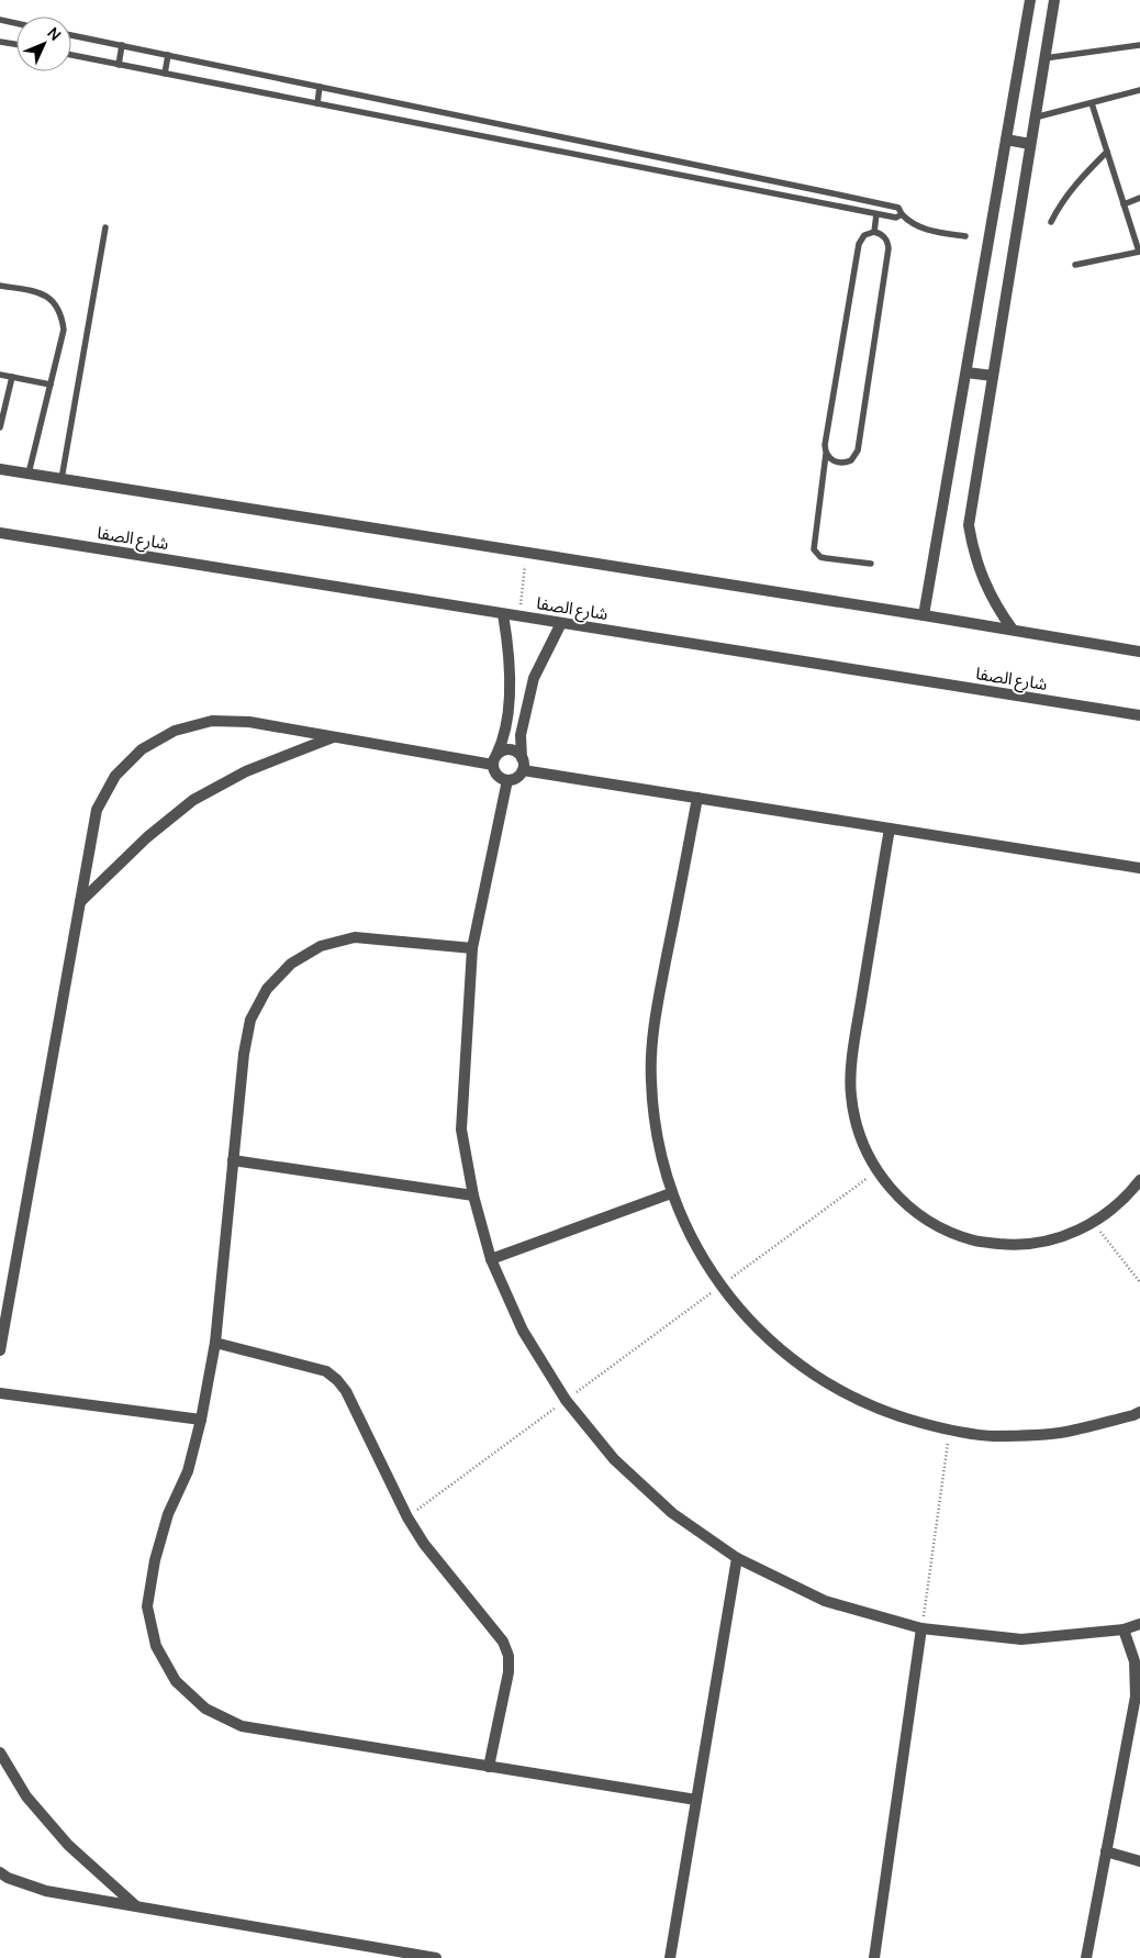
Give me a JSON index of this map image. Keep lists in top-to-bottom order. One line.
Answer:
{"streets":{"street":["شارع الصفا"]},"north":"top right"}
